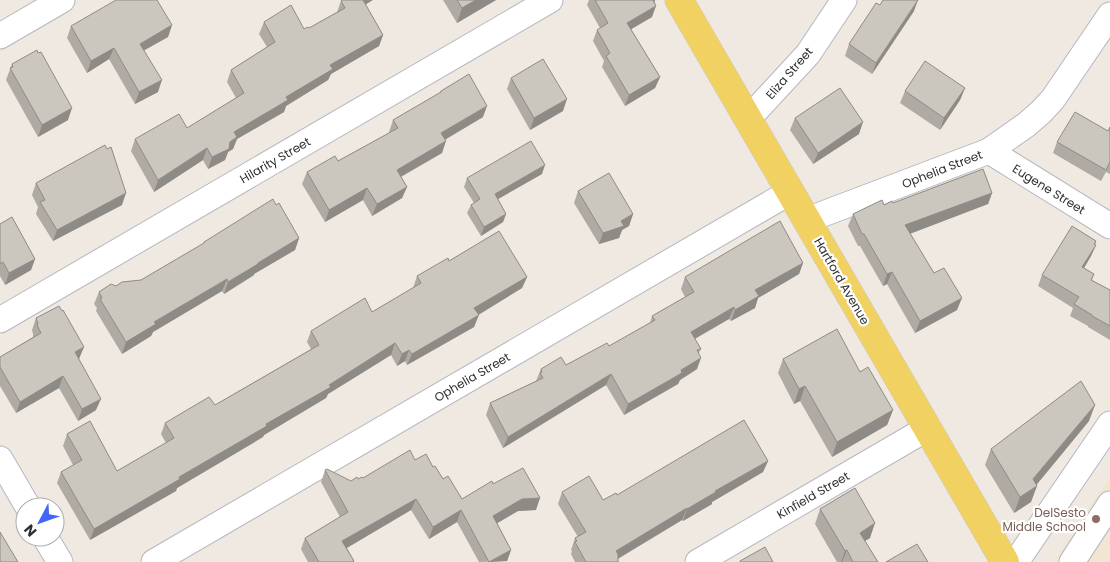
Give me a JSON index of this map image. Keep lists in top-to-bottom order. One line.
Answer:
{"streets":{"main road":["Hartford Avenue"],"street":["Eliza Street","Hilarity Street","Ophelia Street","Eugene Street","Kinfield Street"]},"crossings":[["Eliza Street","Hartford Avenue"],["Ophelia Street","Eugene Street"],["Ophelia Street","Hartford Avenue"],["Hartford Avenue","Kinfield Street"]],"places":["DelSesto Middle School"],"north":"bottom left"}
